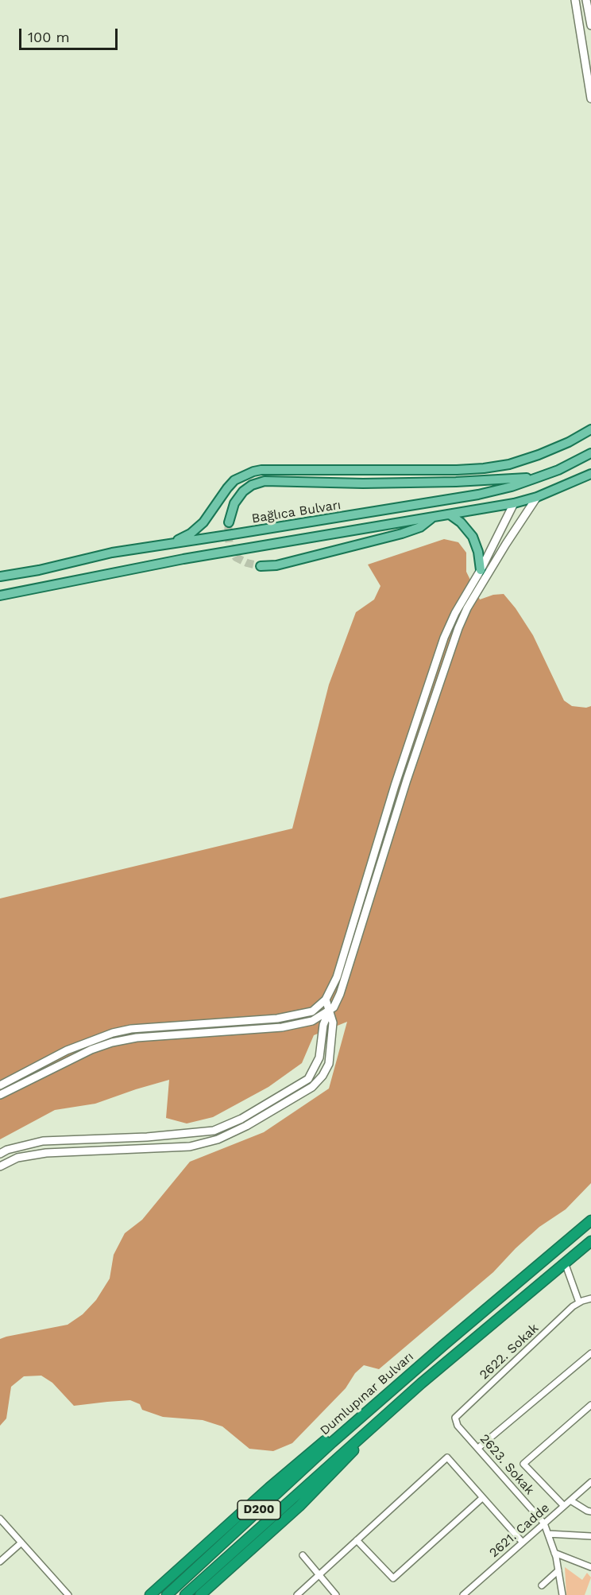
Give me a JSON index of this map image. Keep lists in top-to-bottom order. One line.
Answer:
{"streets":{"highway":["Dumlupınar Bulvarı","D200"],"main road":["Bağlıca Bulvarı"],"street":["2622. Sokak","2623. Sokak","2621. Cadde"]},"crossings":[["2622. Sokak","2623. Sokak"],["2623. Sokak","2621. Cadde"]],"scale_bar":"100 m"}
